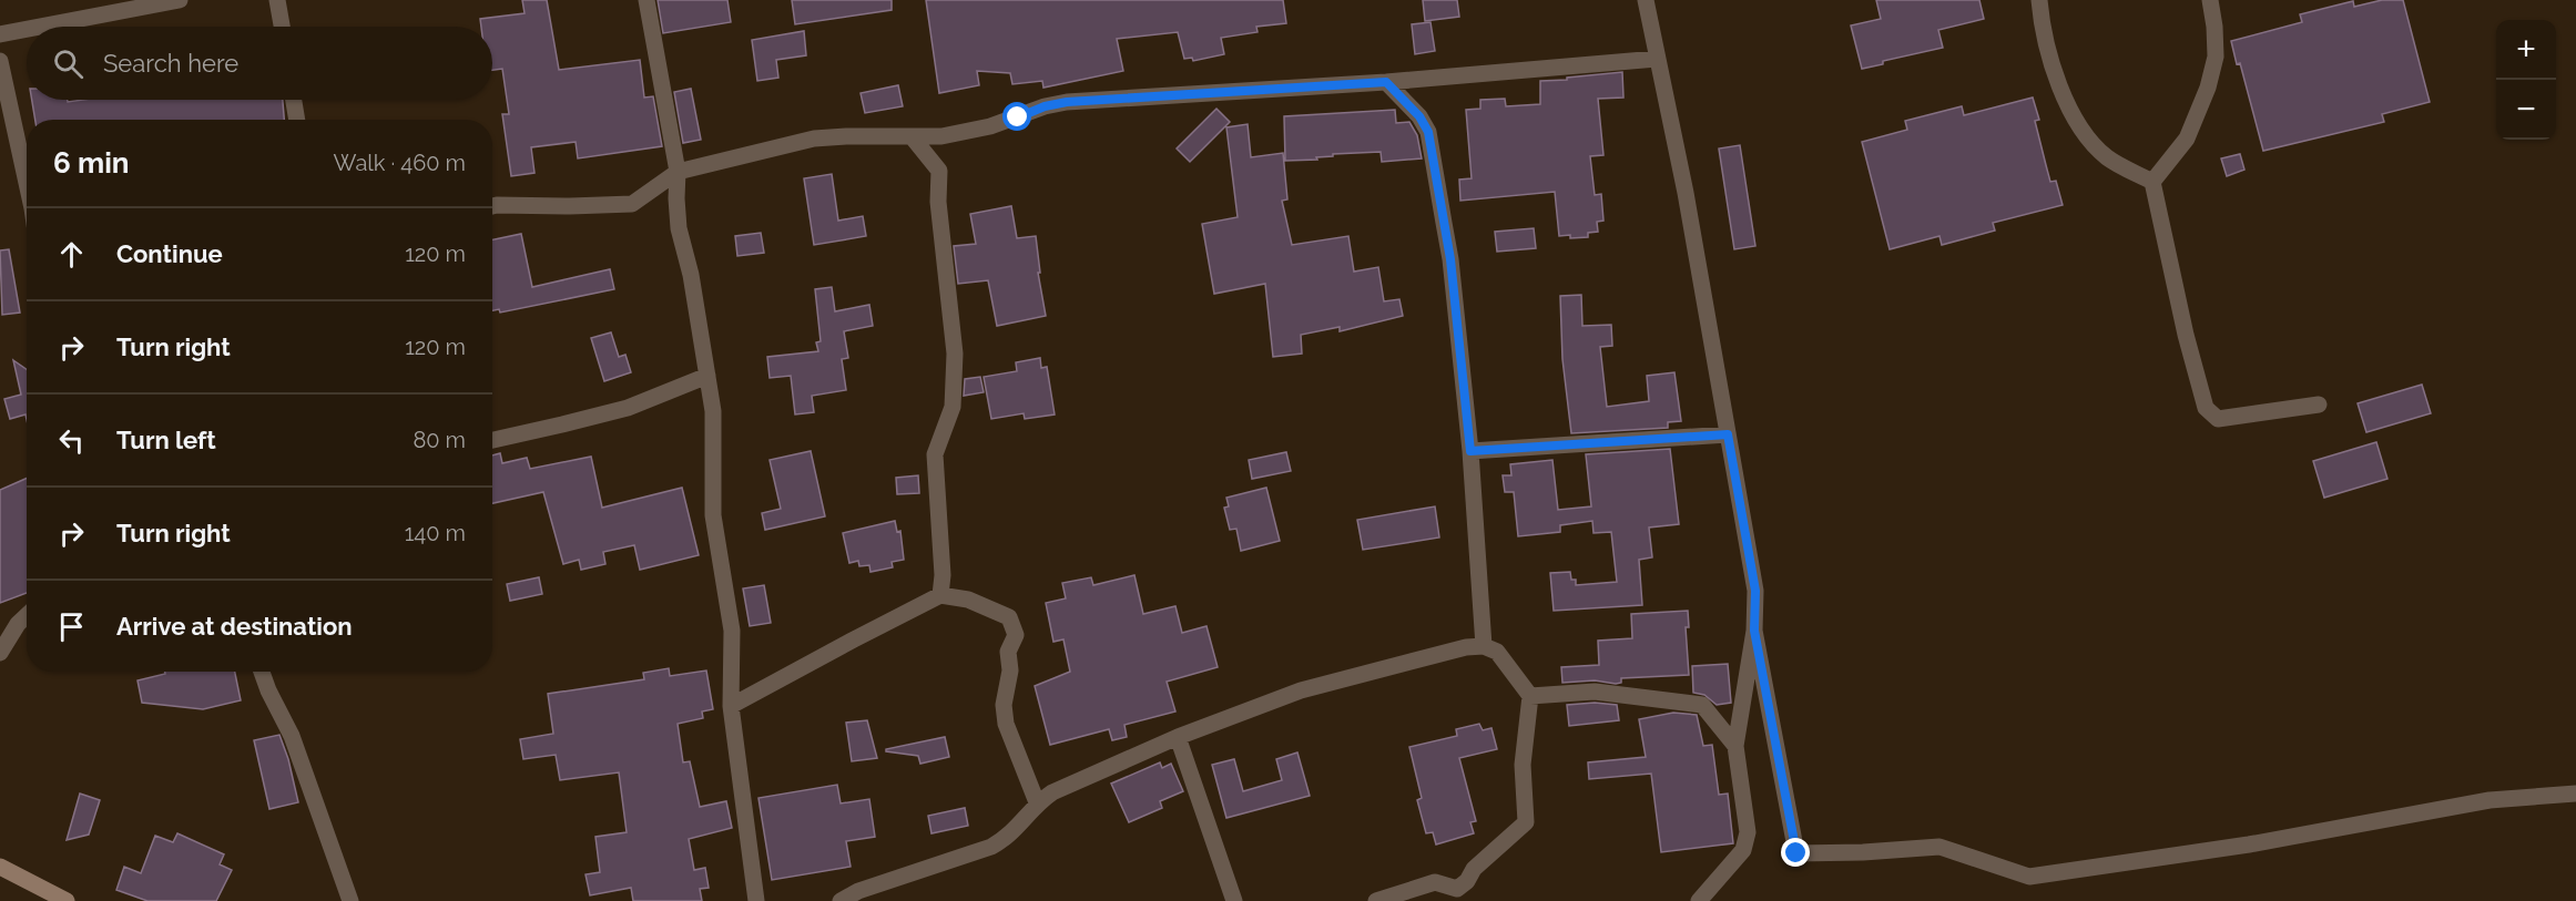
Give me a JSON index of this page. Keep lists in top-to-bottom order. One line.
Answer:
{"page":{"map_buttons":["+","−"],"search":"Search here","heading":["6 min","Walk · 460 m"],"list":[["Continue","120 m"],["Turn right","120 m"],["Turn left","80 m"],["Turn right","140 m"],"Arrive at destination"]}}
